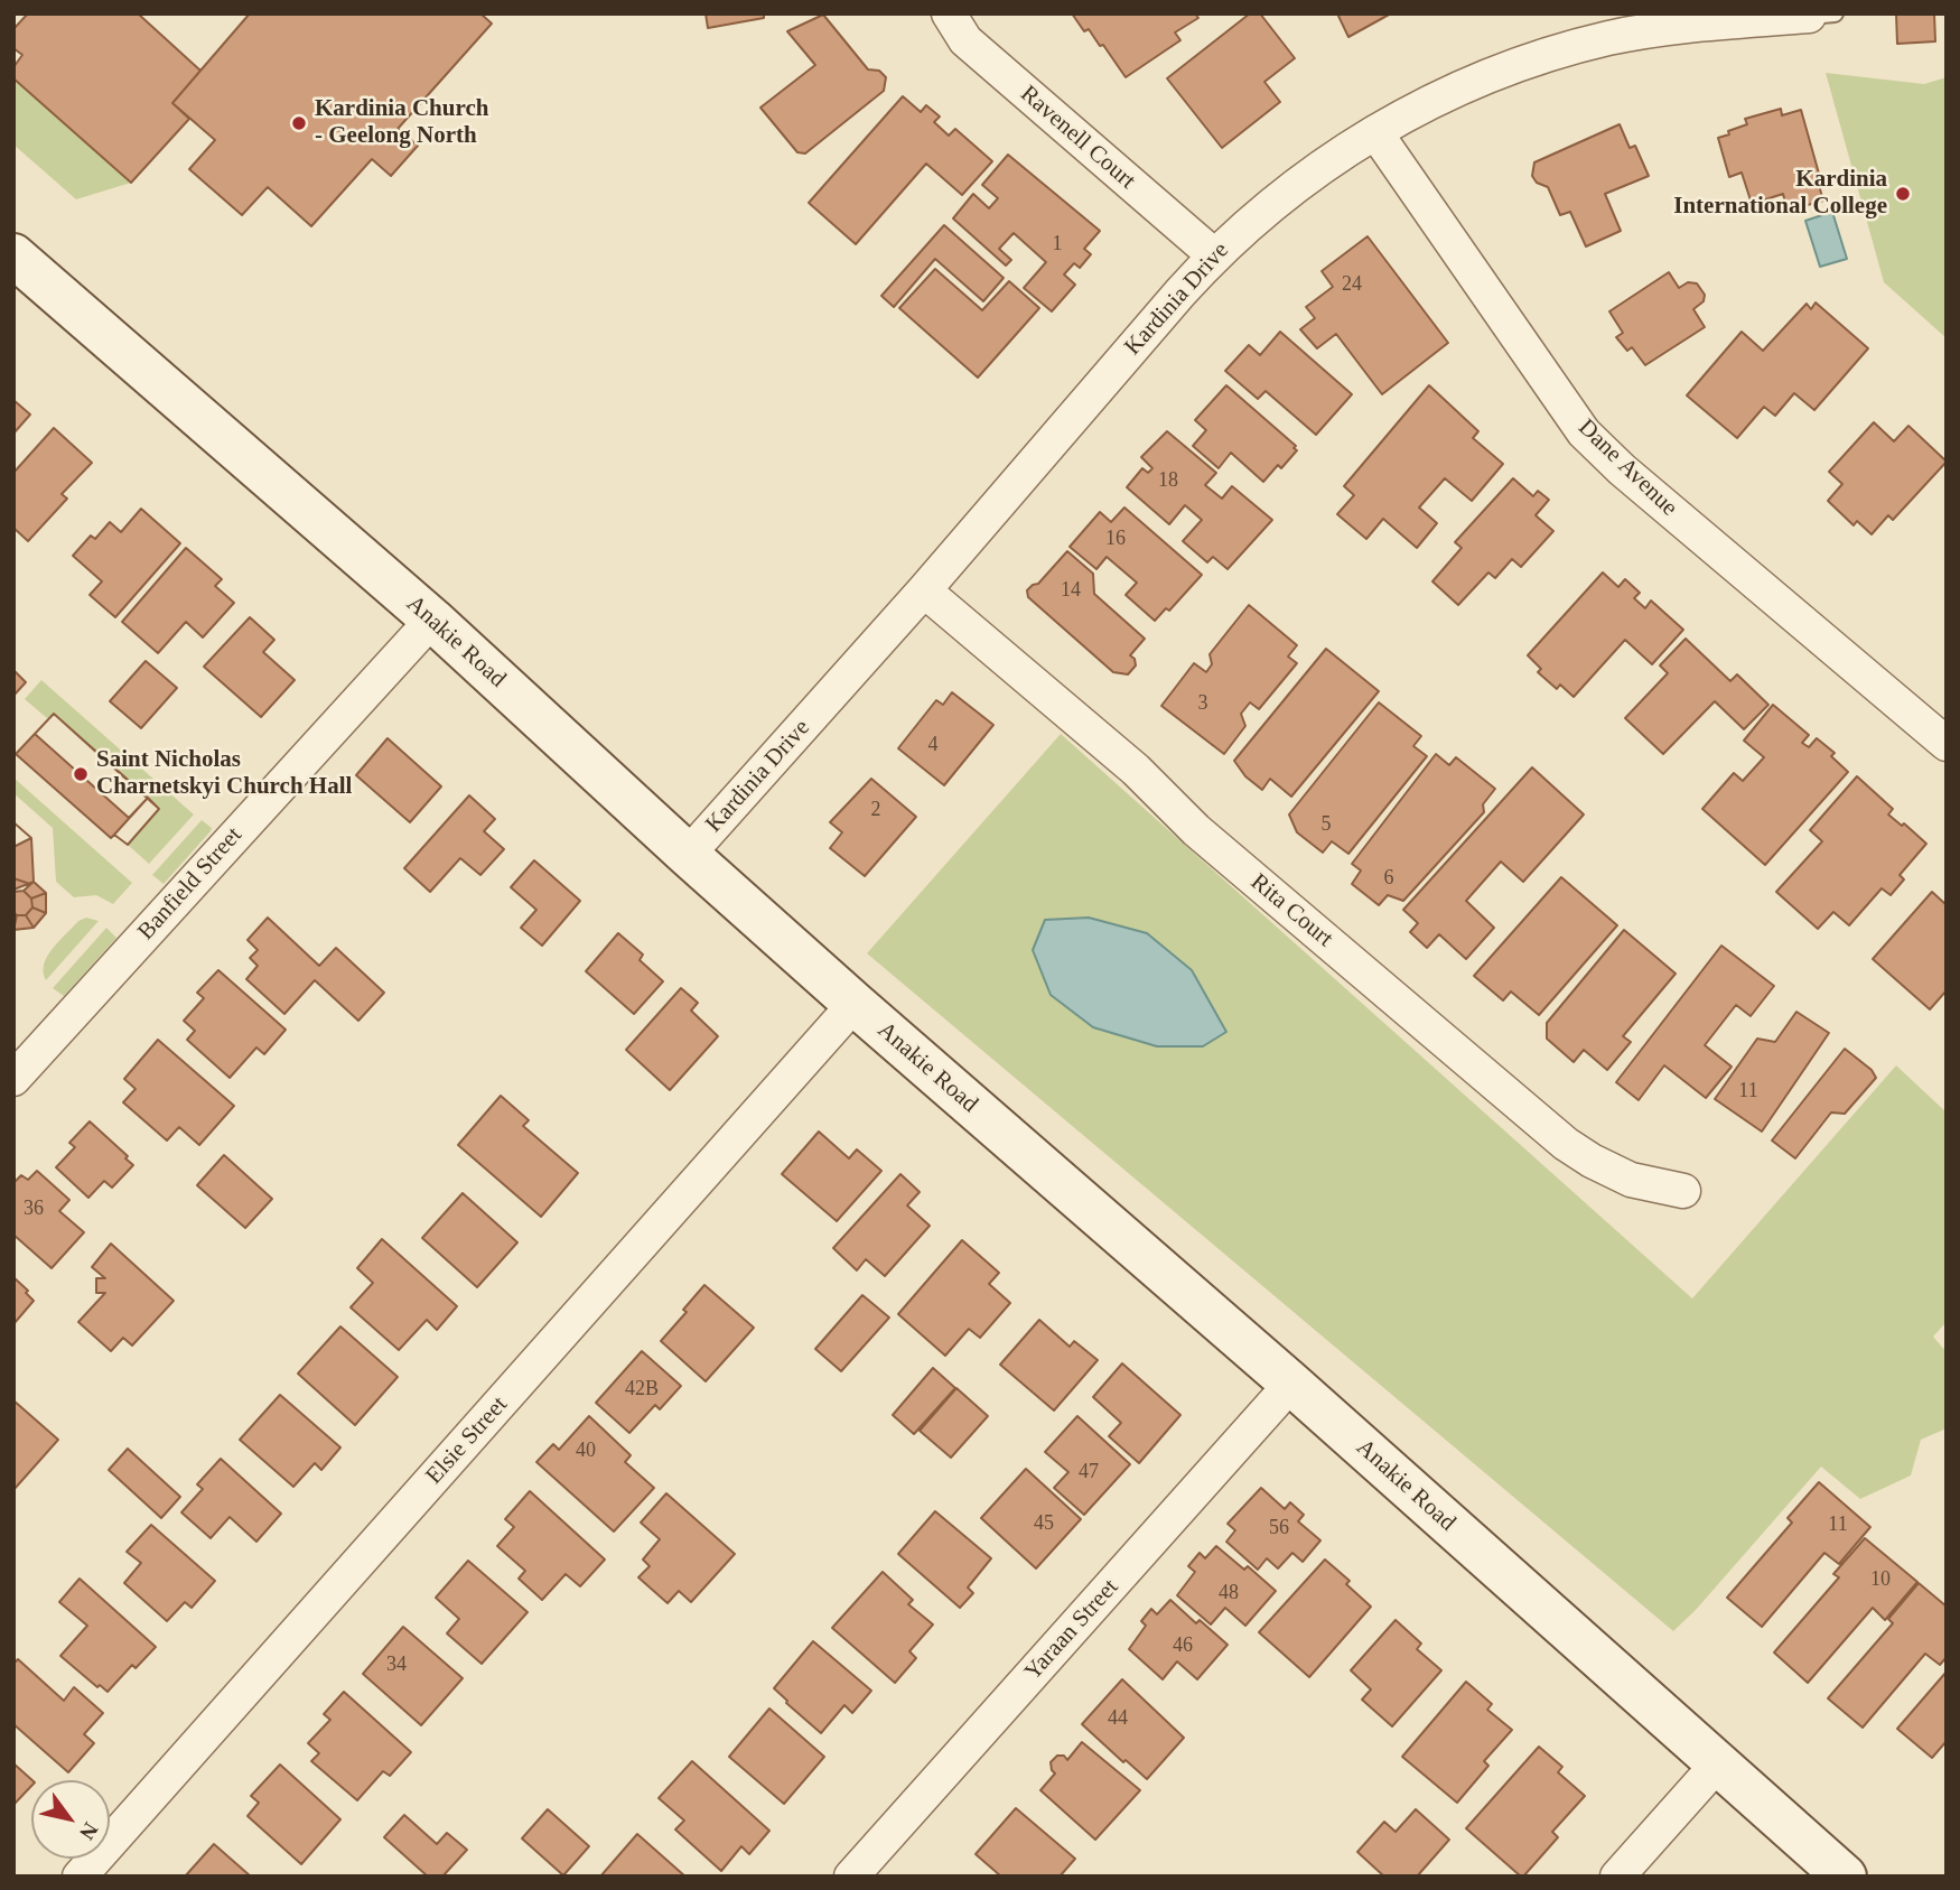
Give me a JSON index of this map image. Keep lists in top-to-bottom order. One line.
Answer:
{"streets":{"main road":["Anakie Road"],"street":["Ravenell Court","Kardinia Drive","Dane Avenue","Banfield Street","Rita Court","Elsie Street","Yaraan Street"]},"crossings":[["Ravenell Court","Kardinia Drive"],["Kardinia Drive","Dane Avenue"],["Kardinia Drive","Anakie Road"],["Kardinia Drive","Rita Court"],["Anakie Road","Banfield Street"],["Anakie Road","Elsie Street"],["Anakie Road","Yaraan Street"]],"places":["Kardinia Church - Geelong North","Kardinia International College","Saint Nicholas Charnetskyi Church Hall"],"house_numbers":["1","24","18","16","14","3","4","2","5","6","11","36","42B","40","47","45","11","56","10","48","46","34","44"],"north":"bottom right"}
